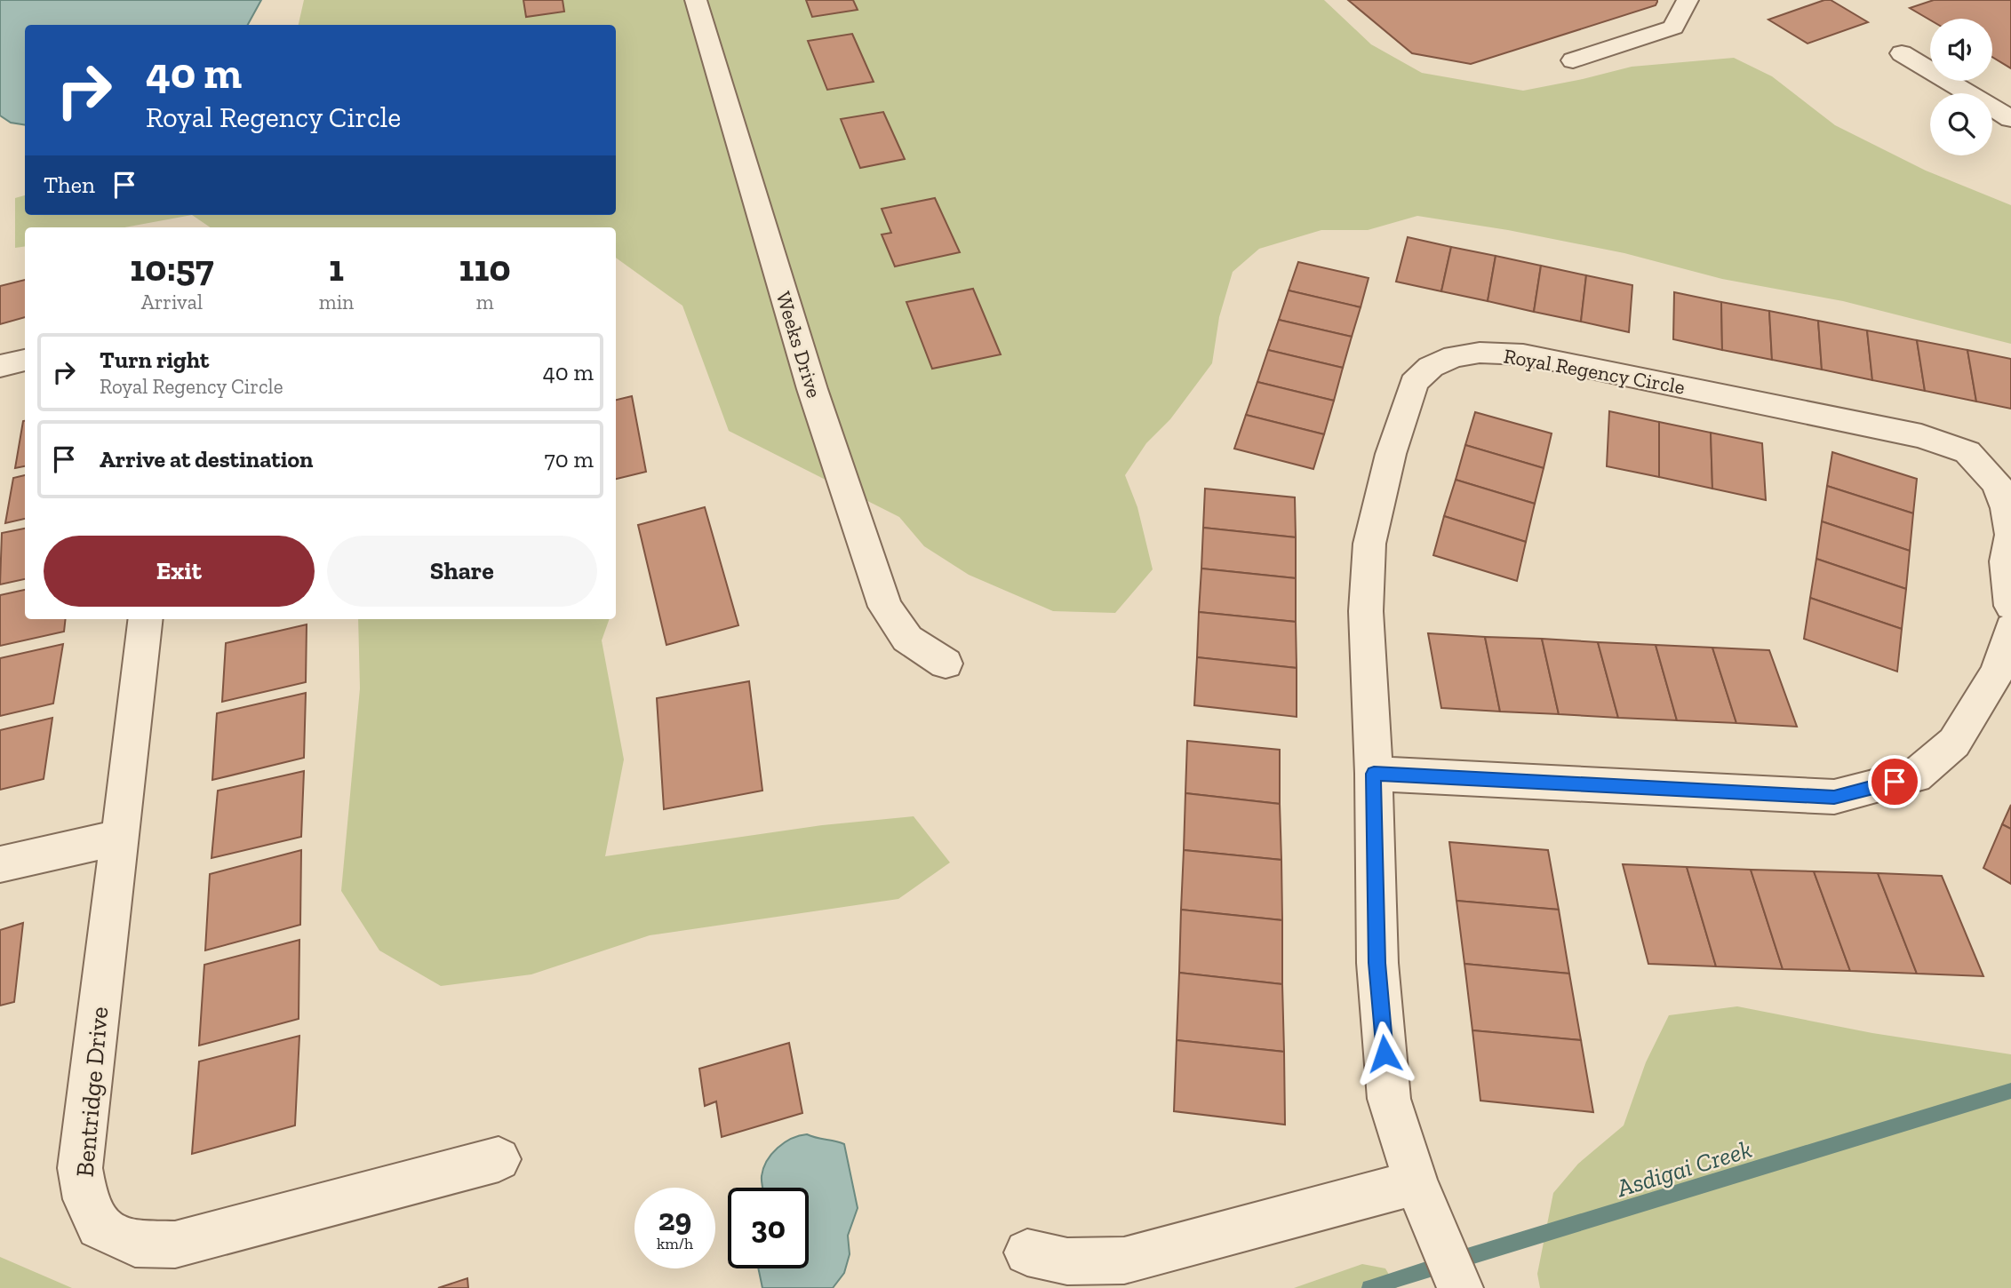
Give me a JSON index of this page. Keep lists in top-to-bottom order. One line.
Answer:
{"streets":{"street":["Weeks Drive","Royal Regency Circle","Bentridge Drive"]},"water":["Asdigai Creek"],"page":{"turn":["40 m","Royal Regency Circle"],"then":"Then","eta":["10:57","Arrival","1","min","110","m"],"list":[{"name":"Turn right","note":"Royal Regency Circle","value":"40 m"},{"name":"Arrive at destination","value":"70 m"}],"buttons":["Exit","Share"],"speed":"29 km/h","limit":"30"}}
